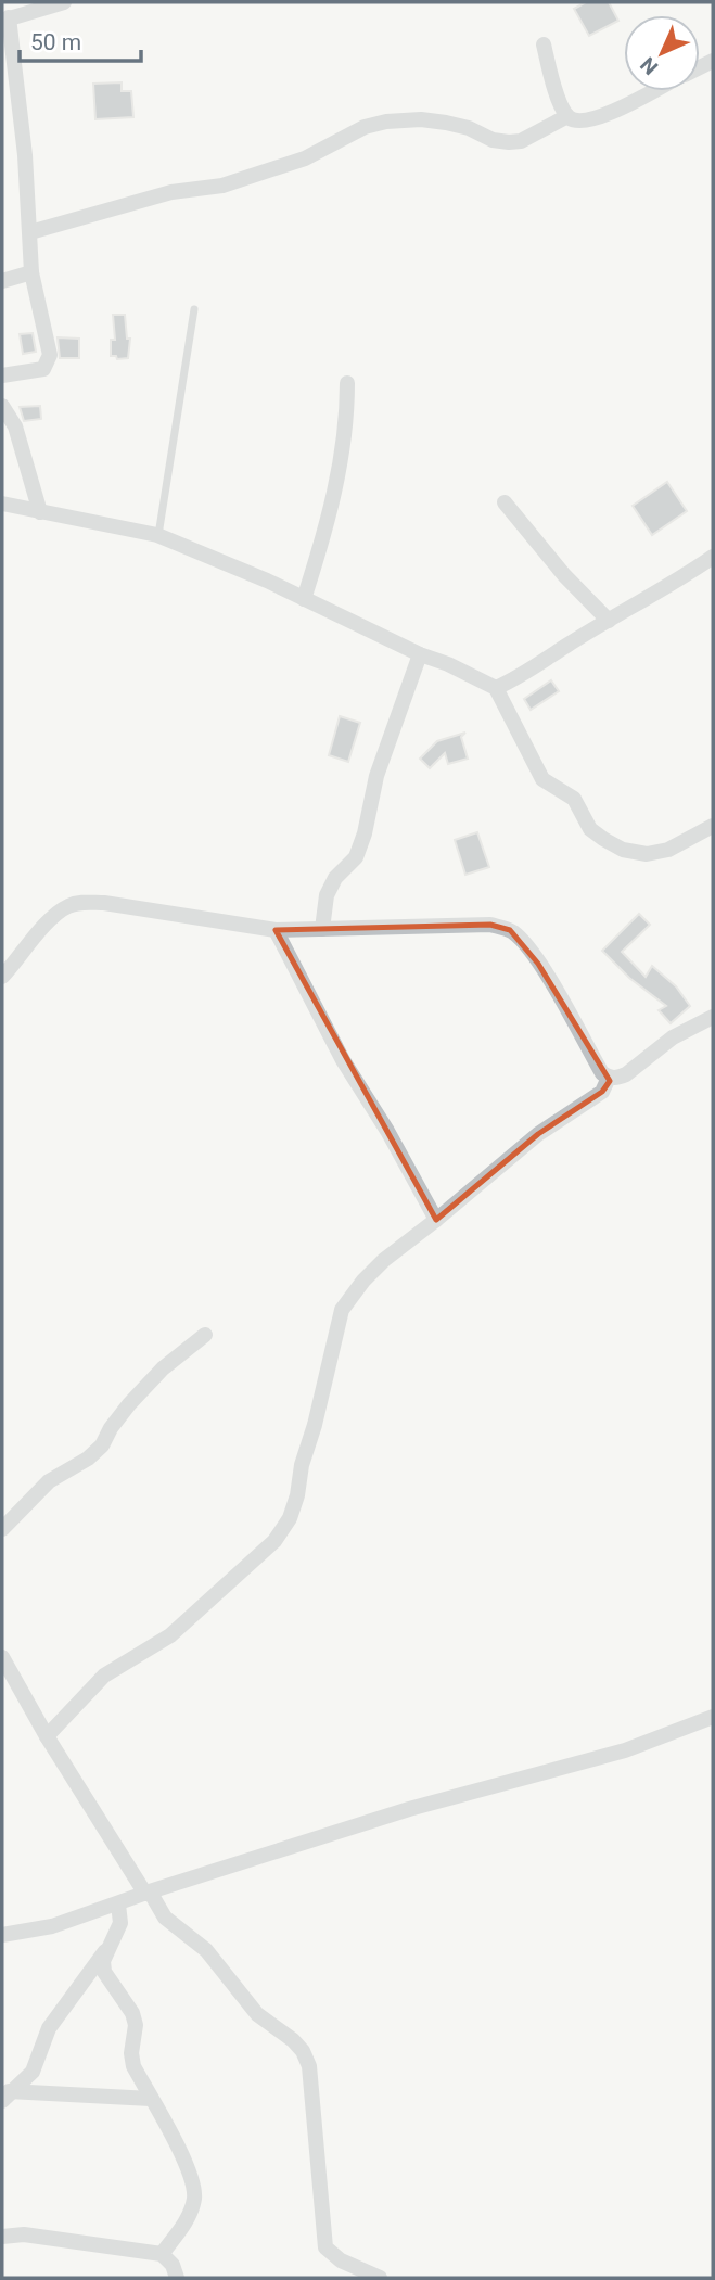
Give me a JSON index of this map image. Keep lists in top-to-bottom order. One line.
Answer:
{"scale_bar":"50 m","north":"bottom left"}
